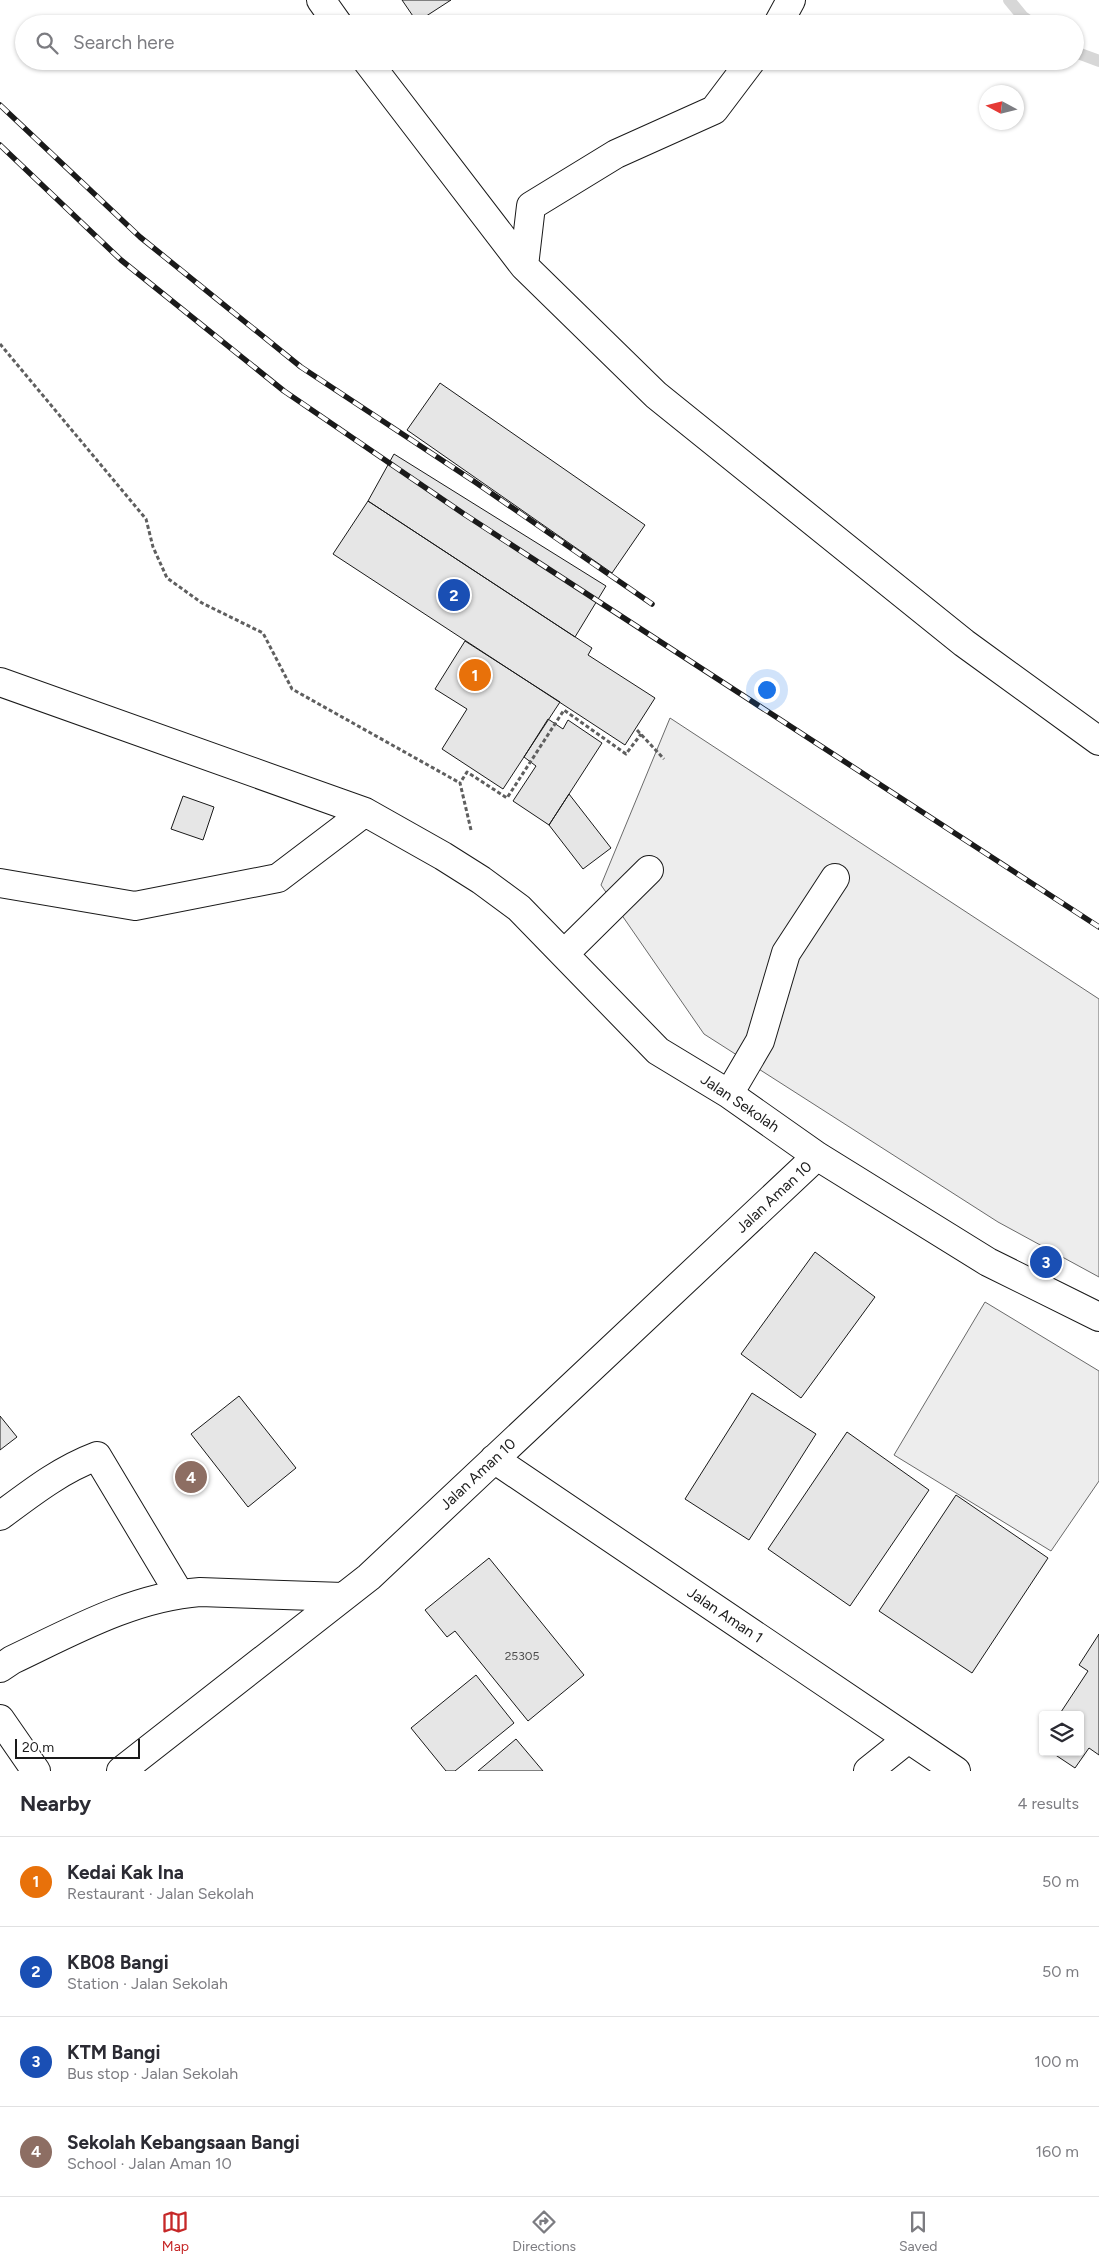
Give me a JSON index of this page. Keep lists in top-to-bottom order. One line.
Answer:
{"streets":{"street":["Jalan Sekolah","Jalan Aman 10","Jalan Aman 1"]},"crossings":[["Jalan Sekolah","Jalan Aman 10"],["Jalan Aman 10","Jalan Aman 1"]],"house_numbers":["25305"],"scale_bar":"20 m","north":"left","page":{"search":"Search here","pins":["2","1","3","4"],"scale":"20 m","heading":["Nearby","4 results"],"list":[{"mark":"1","name":"Kedai Kak Ina","note":"Restaurant · Jalan Sekolah","value":"50 m"},{"mark":"2","name":"KB08 Bangi","note":"Station · Jalan Sekolah","value":"50 m"},{"mark":"3","name":"KTM Bangi","note":"Bus stop · Jalan Sekolah","value":"100 m"},{"mark":"4","name":"Sekolah Kebangsaan Bangi","note":"School · Jalan Aman 10","value":"160 m"}],"nav":["Map","Directions","Saved"]}}
